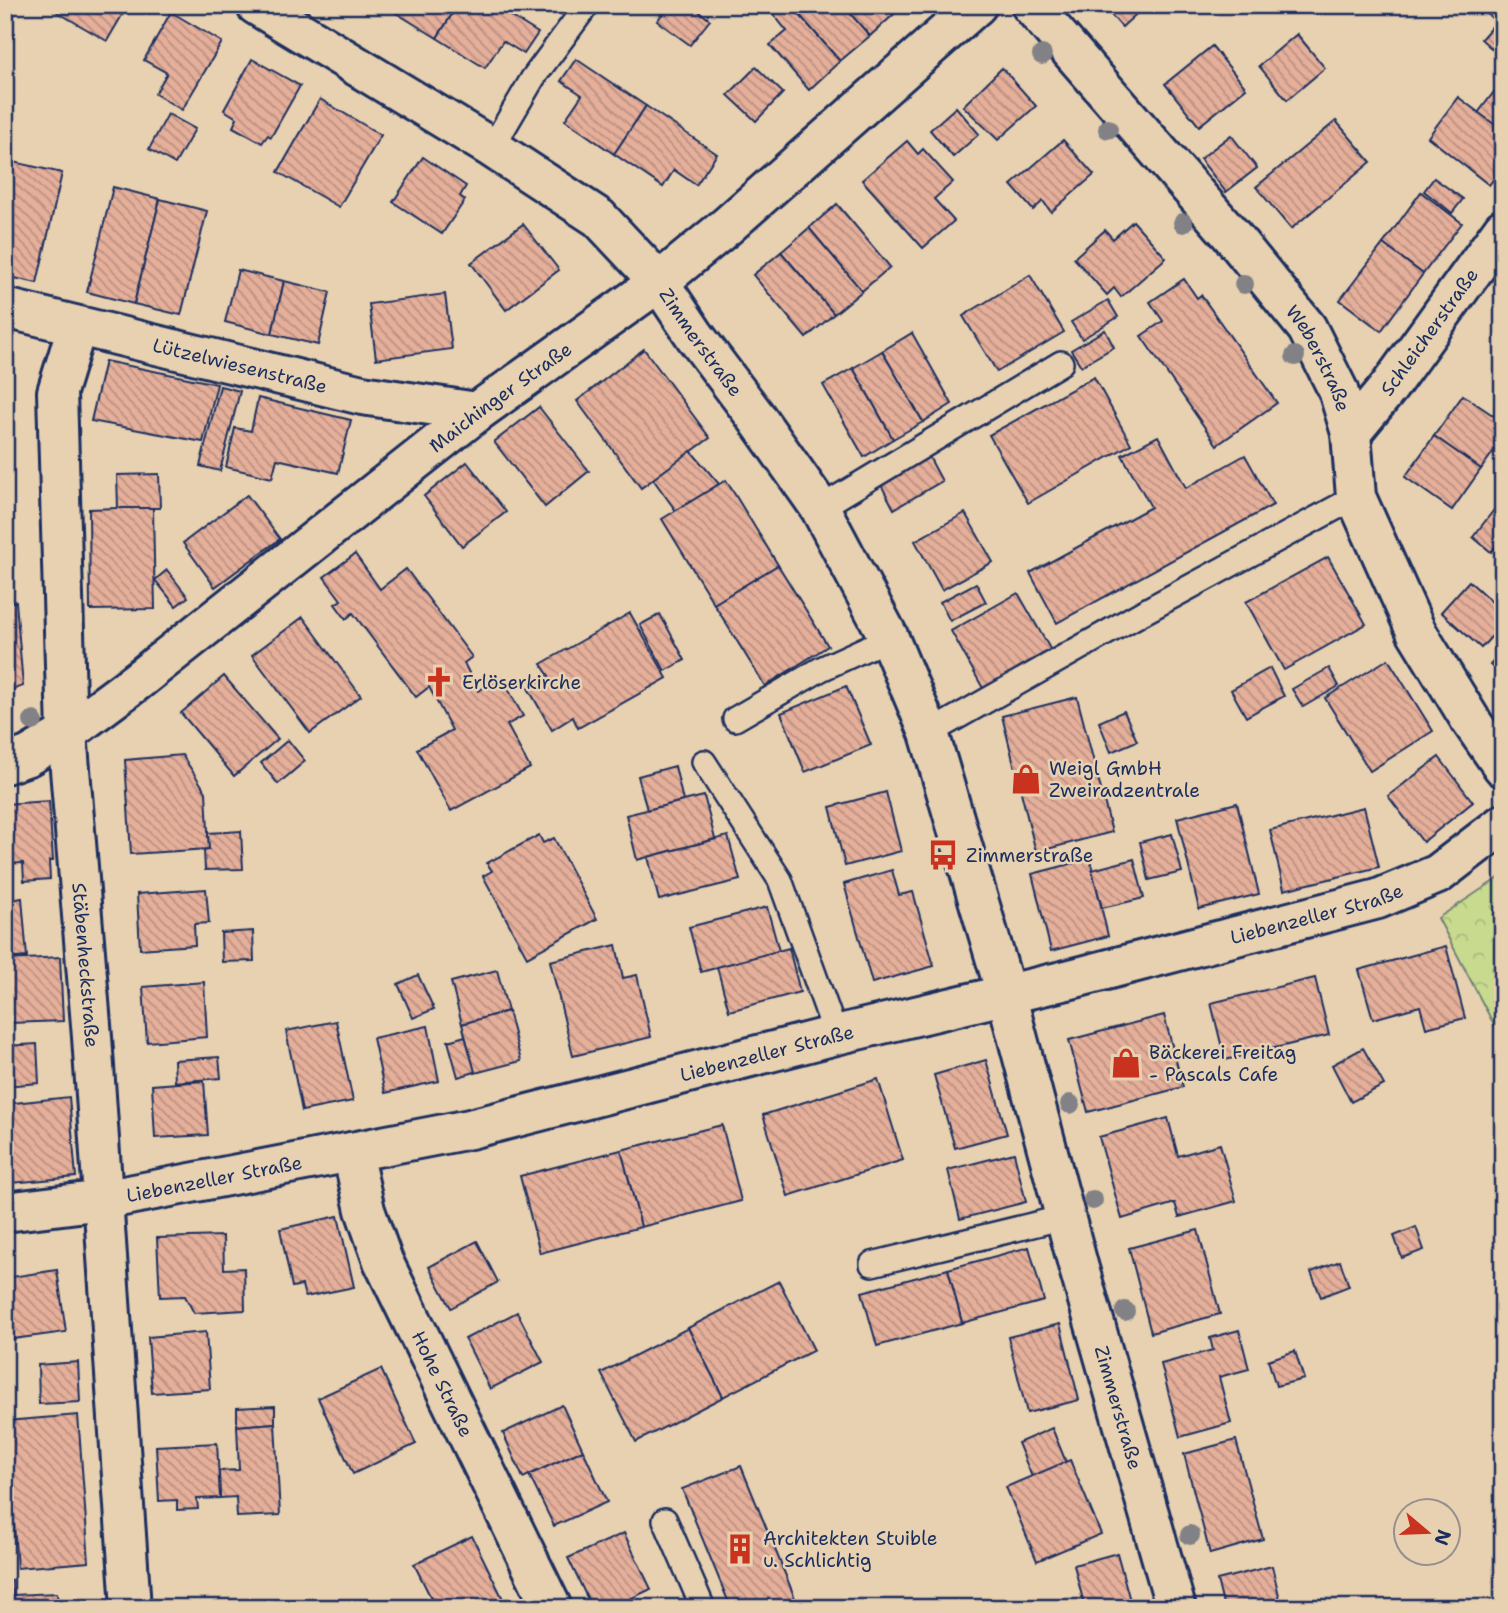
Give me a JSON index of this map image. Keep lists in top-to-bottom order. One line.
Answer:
{"streets":{"street":["Schleicherstraße","Zimmerstraße","Weberstraße","Lützelwiesenstraße","Maichinger Straße","Liebenzeller Straße","Stäbenheckstraße","Hohe Straße"]},"crossings":[["Schleicherstraße","Weberstraße"],["Zimmerstraße","Maichinger Straße"],["Zimmerstraße","Liebenzeller Straße"],["Lützelwiesenstraße","Maichinger Straße"],["Lützelwiesenstraße","Stäbenheckstraße"],["Maichinger Straße","Stäbenheckstraße"],["Liebenzeller Straße","Stäbenheckstraße"],["Liebenzeller Straße","Hohe Straße"]],"places":{"church":["Erlöserkirche"],"shop":["Weigl GmbH Zweiradzentrale","Bäckerei Freitag - Pascals Cafe"],"bus stop":["Zimmerstraße"],"building":["Architekten Stuible u. Schlichtig"]},"north":"right"}
